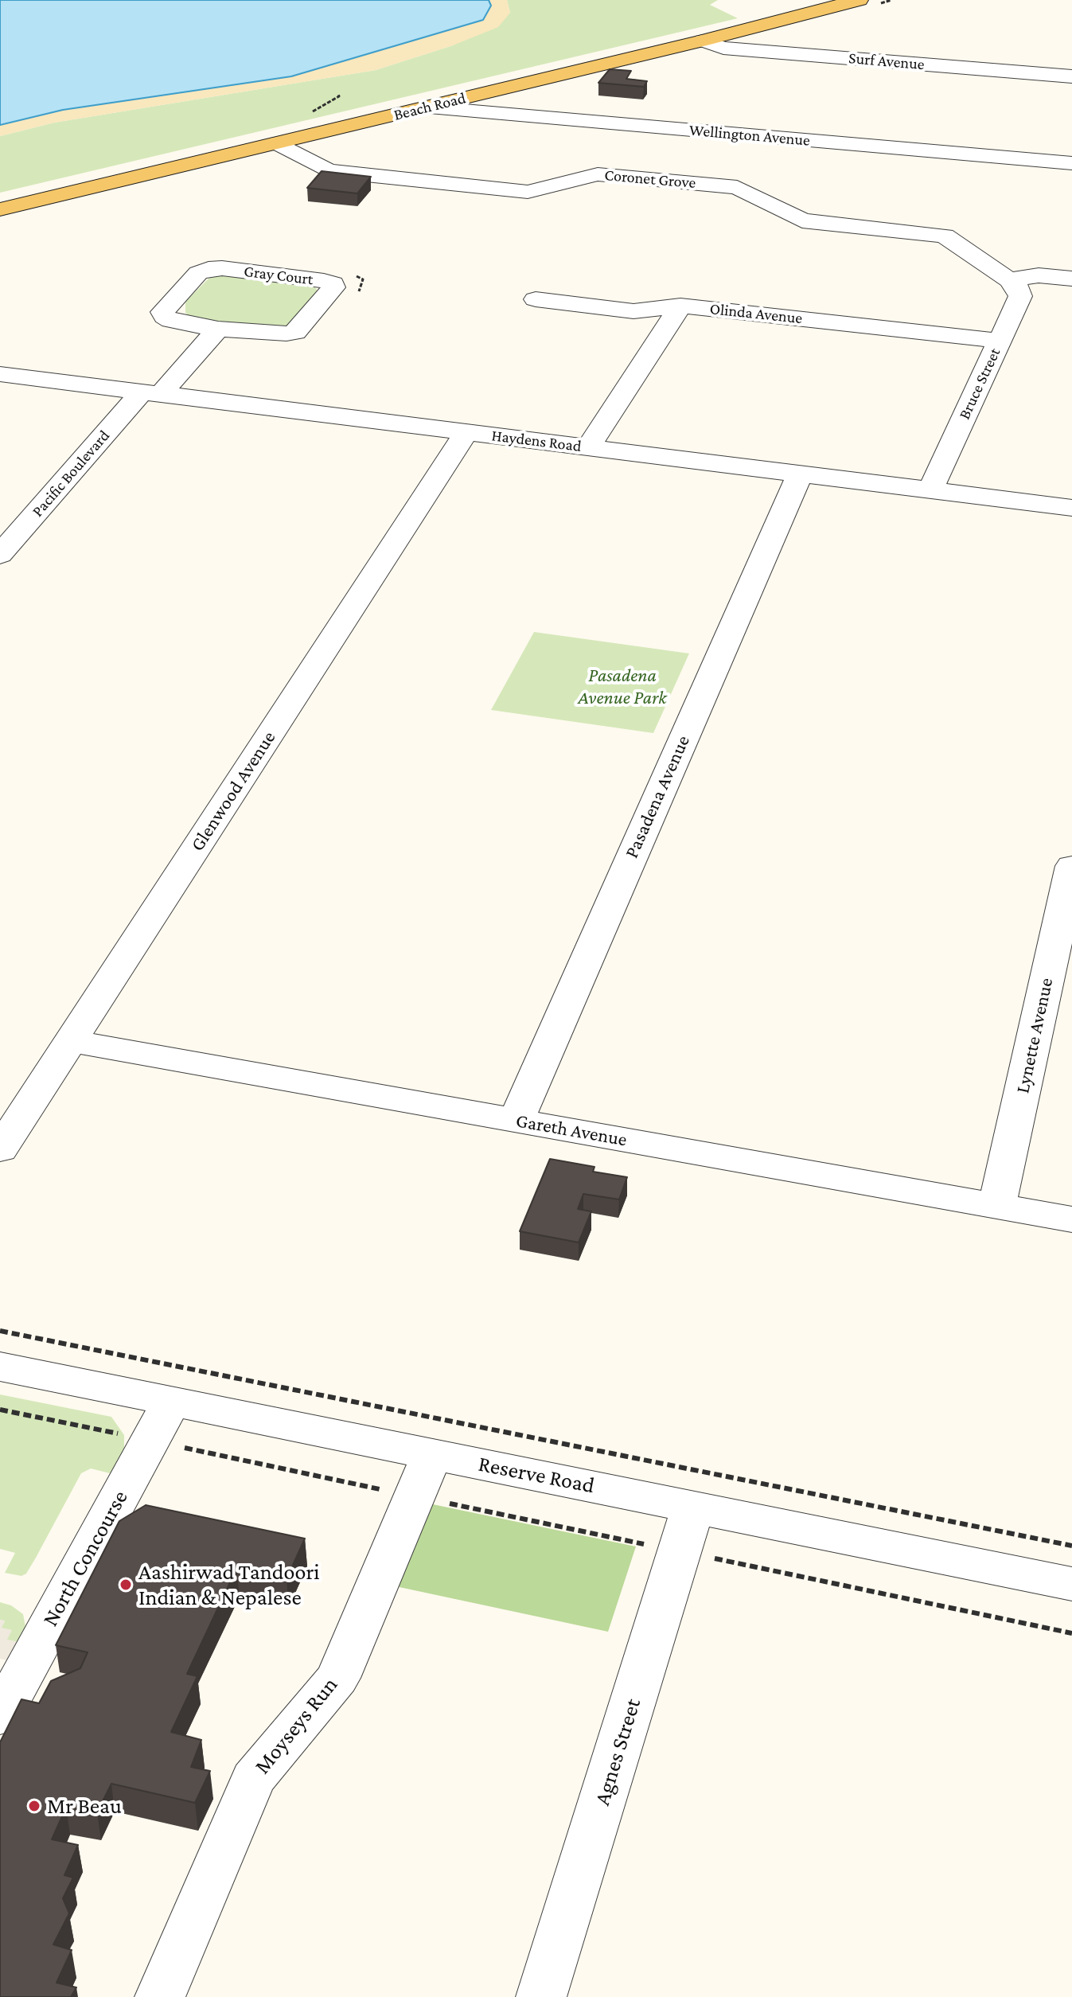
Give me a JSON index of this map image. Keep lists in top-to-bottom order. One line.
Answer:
{"streets":{"main road":["Beach Road"],"street":["Surf Avenue","Wellington Avenue","Coronet Grove","Gray Court","Olinda Avenue","Bruce Street","Haydens Road","Pacific Boulevard","Glenwood Avenue","Pasadena Avenue","Lynette Avenue","Gareth Avenue","Reserve Road","North Concourse","Moyseys Run","Agnes Street"]},"crossings":[["Surf Avenue","Beach Road"],["Beach Road","Wellington Avenue"],["Beach Road","Coronet Grove"],["Coronet Grove","Bruce Street"],["Olinda Avenue","Bruce Street"],["Bruce Street","Haydens Road"],["Haydens Road","Pacific Boulevard"],["Haydens Road","Glenwood Avenue"],["Haydens Road","Pasadena Avenue"],["Glenwood Avenue","Gareth Avenue"],["Pasadena Avenue","Gareth Avenue"],["Lynette Avenue","Gareth Avenue"],["Reserve Road","North Concourse"],["Reserve Road","Moyseys Run"],["Reserve Road","Agnes Street"]],"parks":["Pasadena Avenue Park"],"places":["Aashirwad Tandoori Indian & Nepalese","Mr Beau"]}
